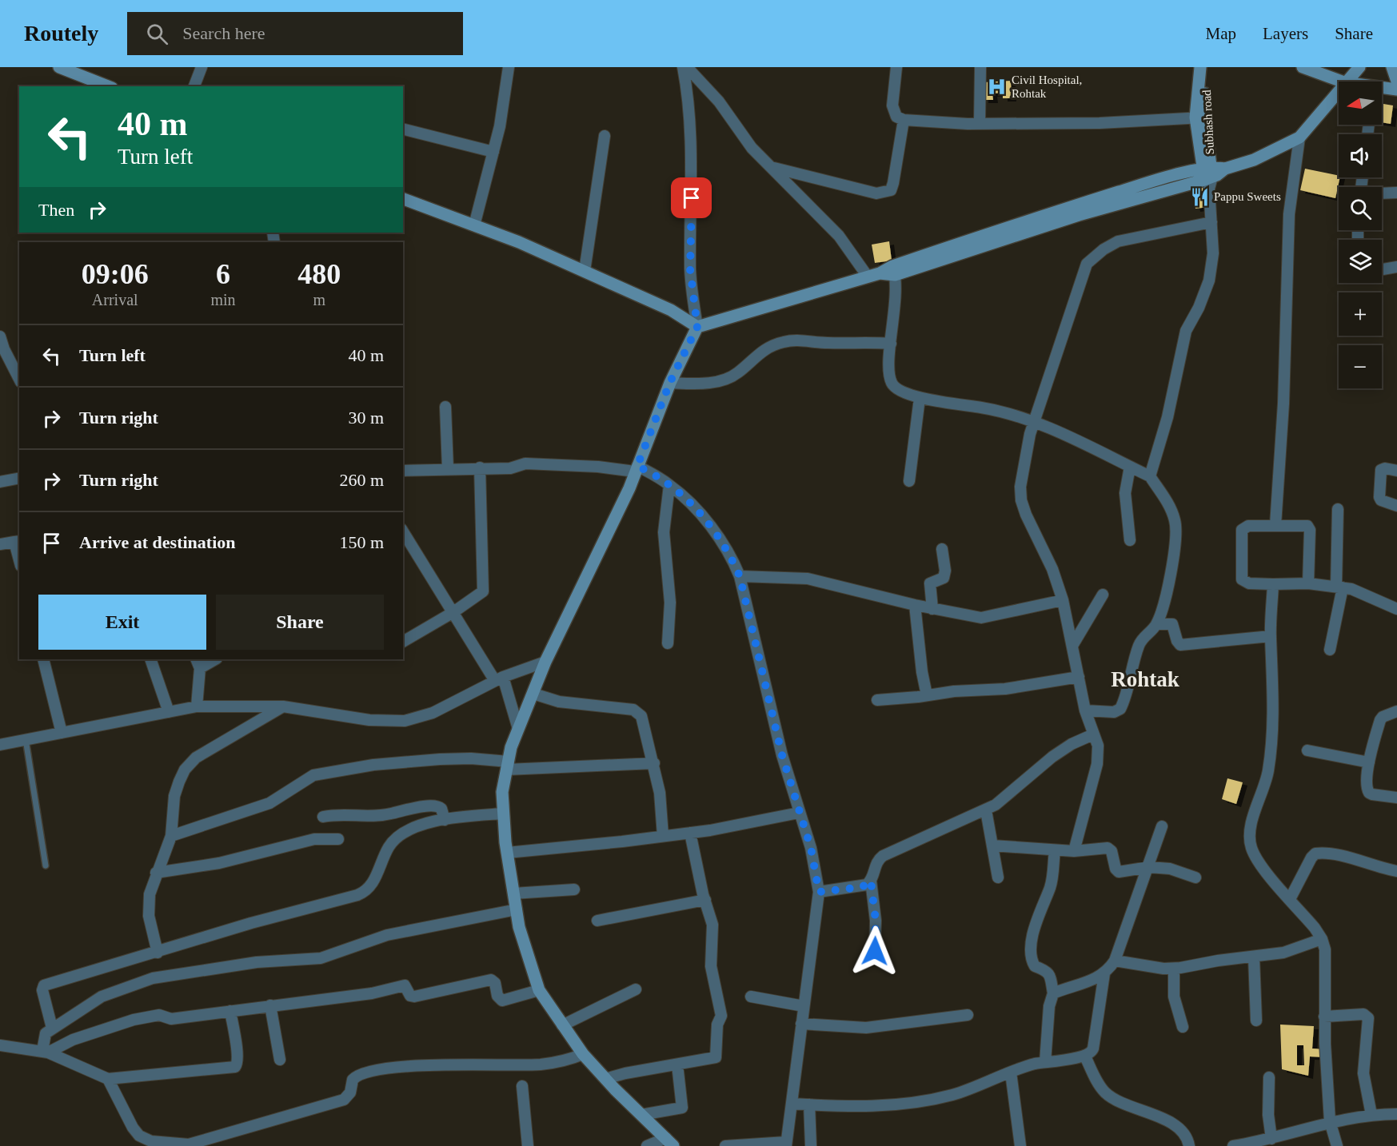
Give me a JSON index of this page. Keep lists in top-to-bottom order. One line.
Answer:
{"streets":{"street":["Subhash road"]},"districts":["Rohtak"],"places":{"hospital":["Civil Hospital, Rohtak"],"restaurant":["Pappu Sweets"]},"north":"left","page":{"header":"Routely","search":"Search here","nav":["Map","Layers","Share"],"map_buttons":["+","−"],"turn":["40 m","Turn left"],"then":"Then","eta":["09:06","Arrival","6","min","480","m"],"list":[{"name":"Turn left","value":"40 m"},{"name":"Turn right","value":"30 m"},{"name":"Turn right","value":"260 m"},{"name":"Arrive at destination","value":"150 m"}],"buttons":["Exit","Share"]}}
